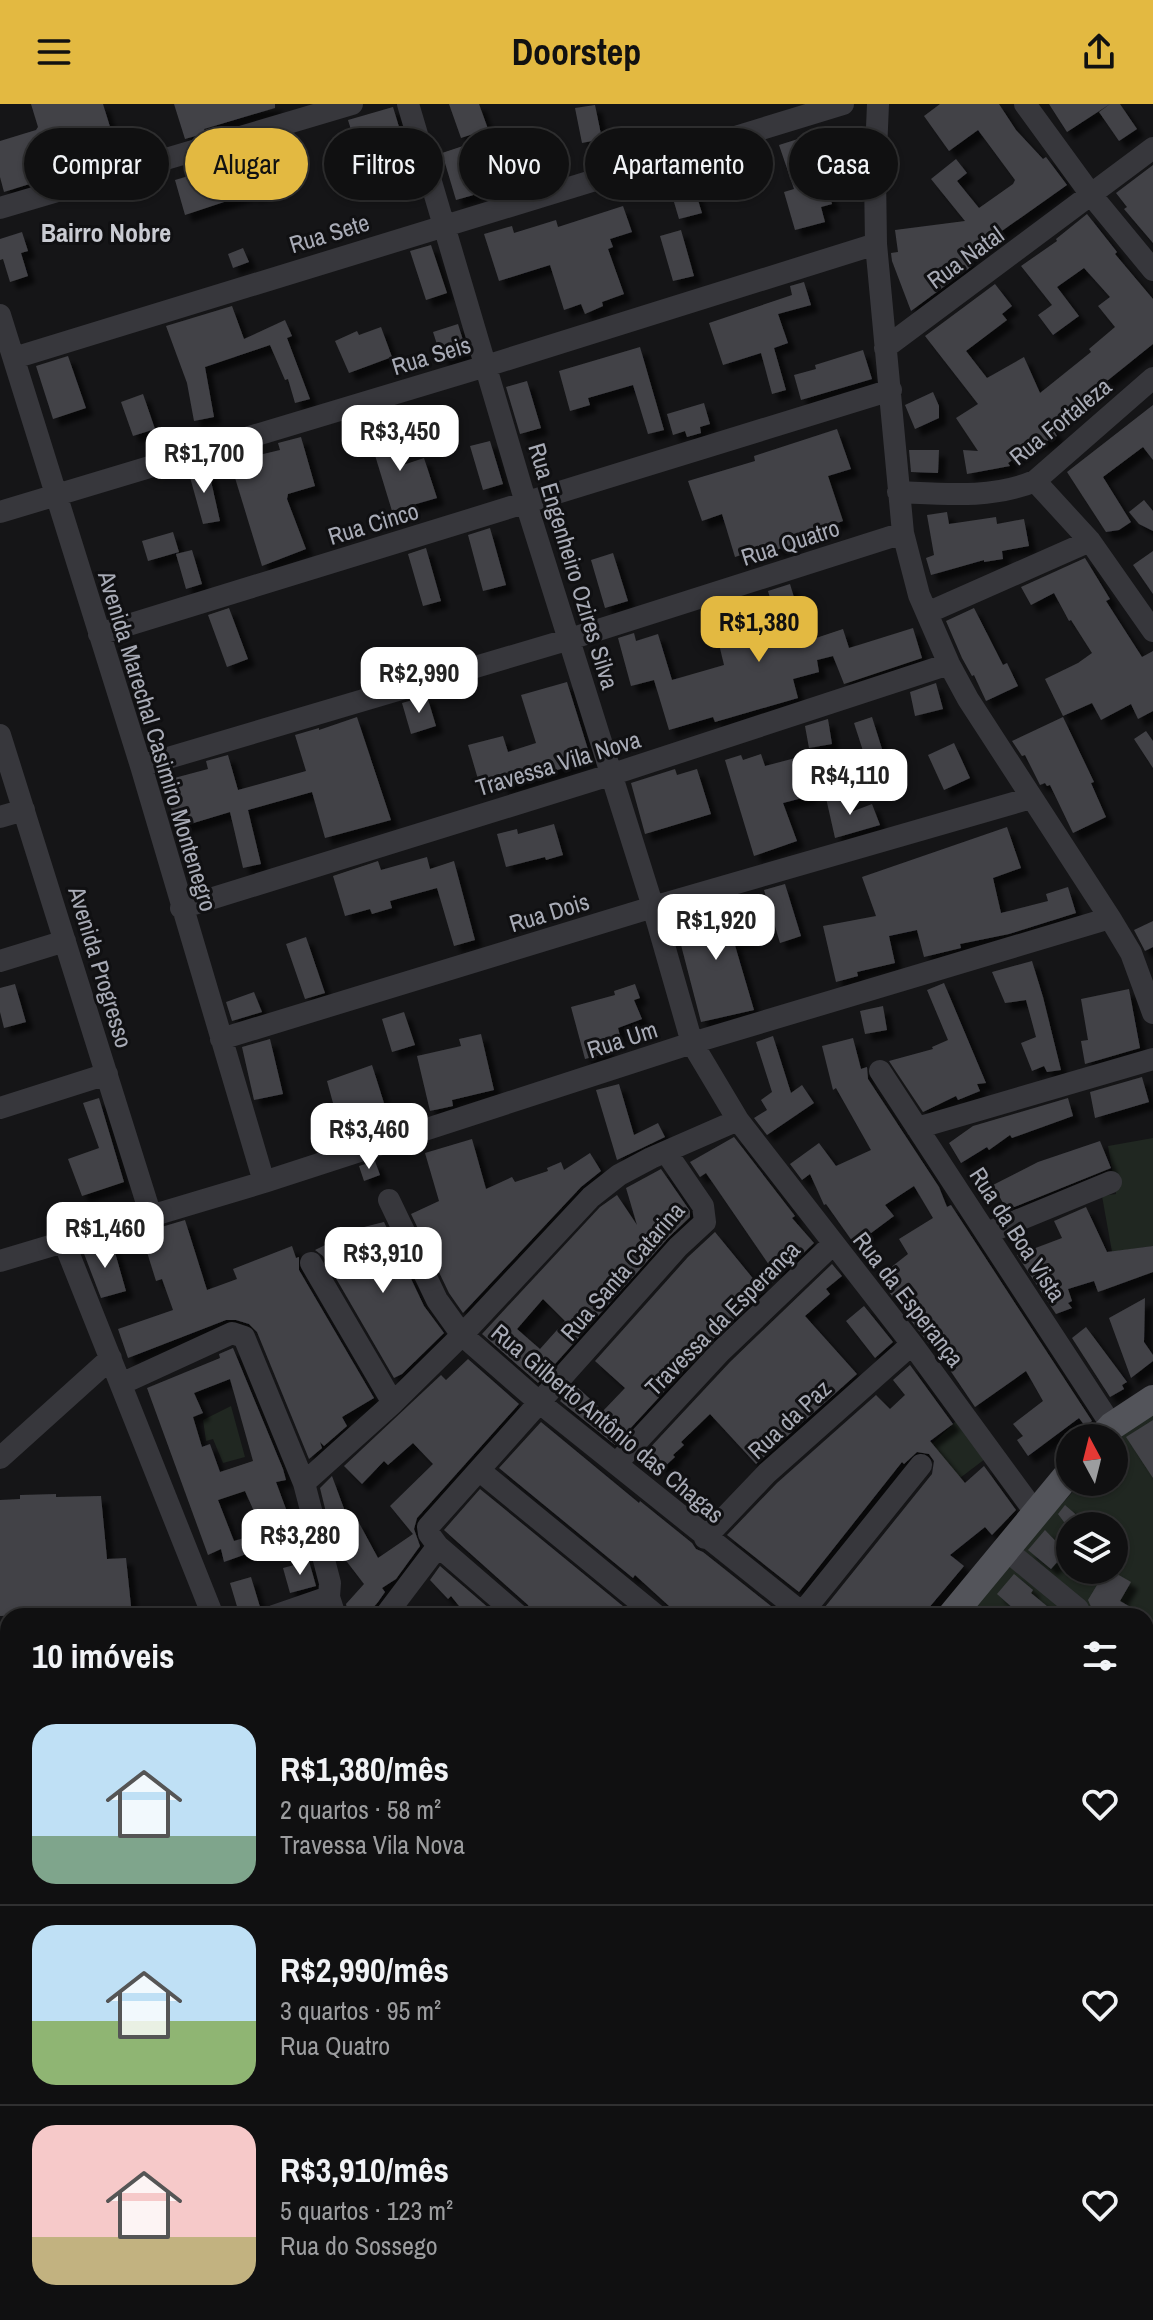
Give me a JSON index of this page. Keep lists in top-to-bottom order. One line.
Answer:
{"streets":{"street":["Rua Sete","Rua Natal","Rua Seis","Rua Fortaleza","Rua Cinco","Rua Quatro","Rua Engenheiro Ozires Silva","Avenida Marechal Casimiro Montenegro","Travessa Vila Nova","Rua Dois","Avenida Progresso","Rua Um","Rua da Boa Vista","Rua Santa Catarina","Rua da Esperança","Travessa da Esperança","Rua da Paz","Rua Gilberto Antônio das Chagas"]},"crossings":[["Rua Sete","Rua Engenheiro Ozires Silva"],["Rua Sete","Avenida Marechal Casimiro Montenegro"],["Rua Seis","Rua Engenheiro Ozires Silva"],["Rua Seis","Avenida Marechal Casimiro Montenegro"],["Rua Cinco","Rua Engenheiro Ozires Silva"],["Rua Cinco","Avenida Marechal Casimiro Montenegro"],["Rua Quatro","Rua Engenheiro Ozires Silva"],["Rua Quatro","Avenida Marechal Casimiro Montenegro"],["Rua Engenheiro Ozires Silva","Travessa Vila Nova"],["Rua Engenheiro Ozires Silva","Rua Dois"],["Rua Engenheiro Ozires Silva","Rua Um"],["Rua Engenheiro Ozires Silva","Rua da Esperança"],["Avenida Marechal Casimiro Montenegro","Travessa Vila Nova"],["Avenida Marechal Casimiro Montenegro","Rua Dois"],["Avenida Marechal Casimiro Montenegro","Rua Um"],["Avenida Progresso","Rua Um"],["Rua Um","Rua da Esperança"],["Rua Santa Catarina","Rua Gilberto Antônio das Chagas"],["Rua da Esperança","Travessa da Esperança"],["Rua da Esperança","Rua da Paz"],["Travessa da Esperança","Rua Gilberto Antônio das Chagas"],["Rua da Paz","Rua Gilberto Antônio das Chagas"]],"districts":["Bairro Nobre"],"north":"top","page":{"header":"Doorstep","chip":["Comprar","Alugar","Filtros","Novo","Apartamento","Casa"],"price":["R$3,450","R$1,700","R$1,380","R$2,990","R$4,110","R$1,920","R$3,460","R$1,460","R$3,910","R$3,280"],"heading":"10 imóveis","list":[{"name":"R$1,380/mês","note":"2 quartos · 58 m² · Travessa Vila Nova"},{"name":"R$2,990/mês","note":"3 quartos · 95 m² · Rua Quatro"},{"name":"R$3,910/mês","note":"5 quartos · 123 m² · Rua do Sossego"}]}}
